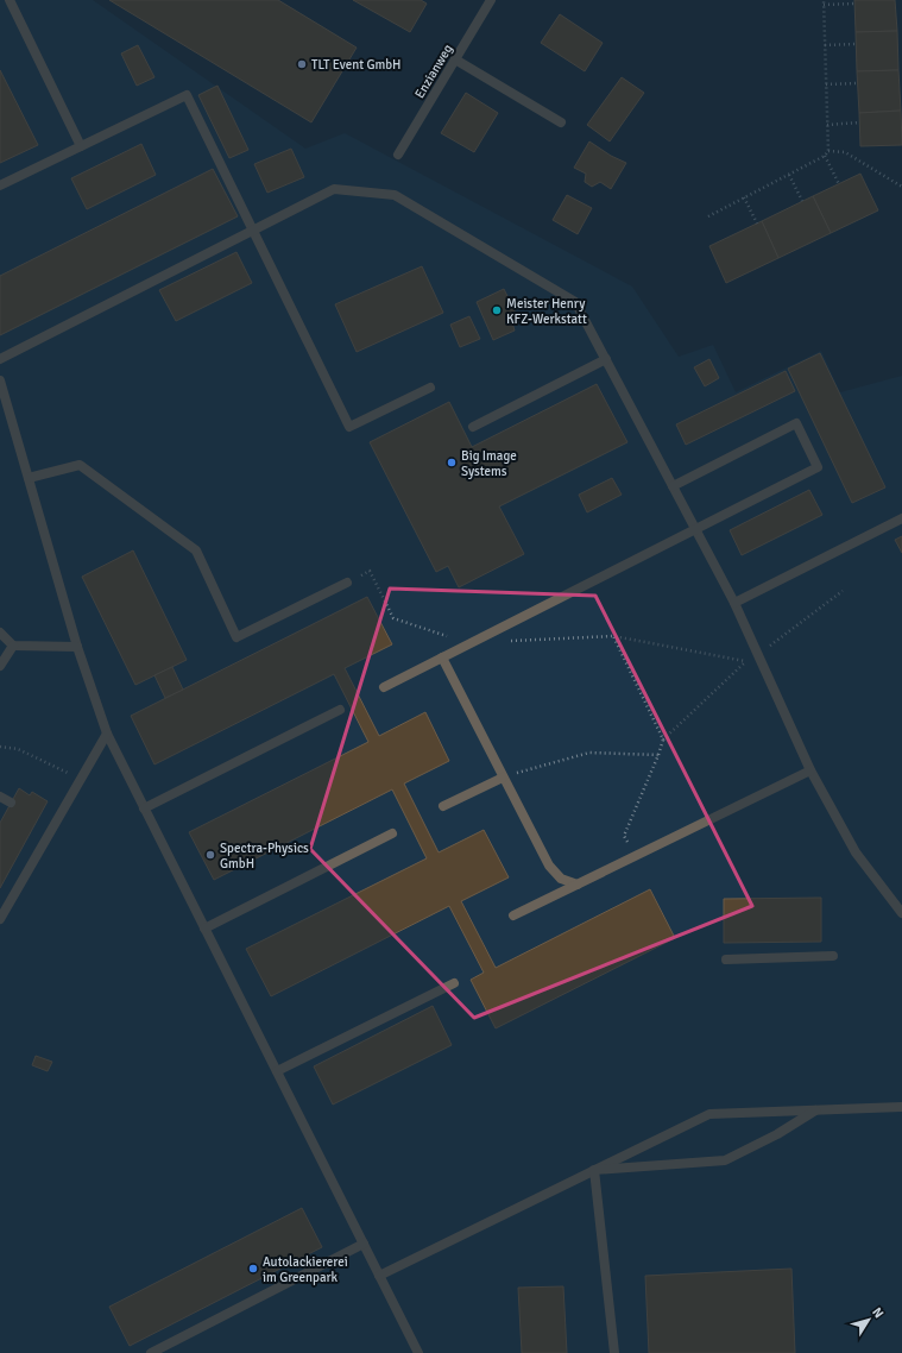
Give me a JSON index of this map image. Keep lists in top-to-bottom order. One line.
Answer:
{"streets":{"street":["Enzianweg"]},"places":["TLT Event GmbH","Meister Henry KFZ-Werkstatt","Big Image Systems","Spectra-Physics GmbH","Autolackiererei im Greenpark"],"north":"top right"}
